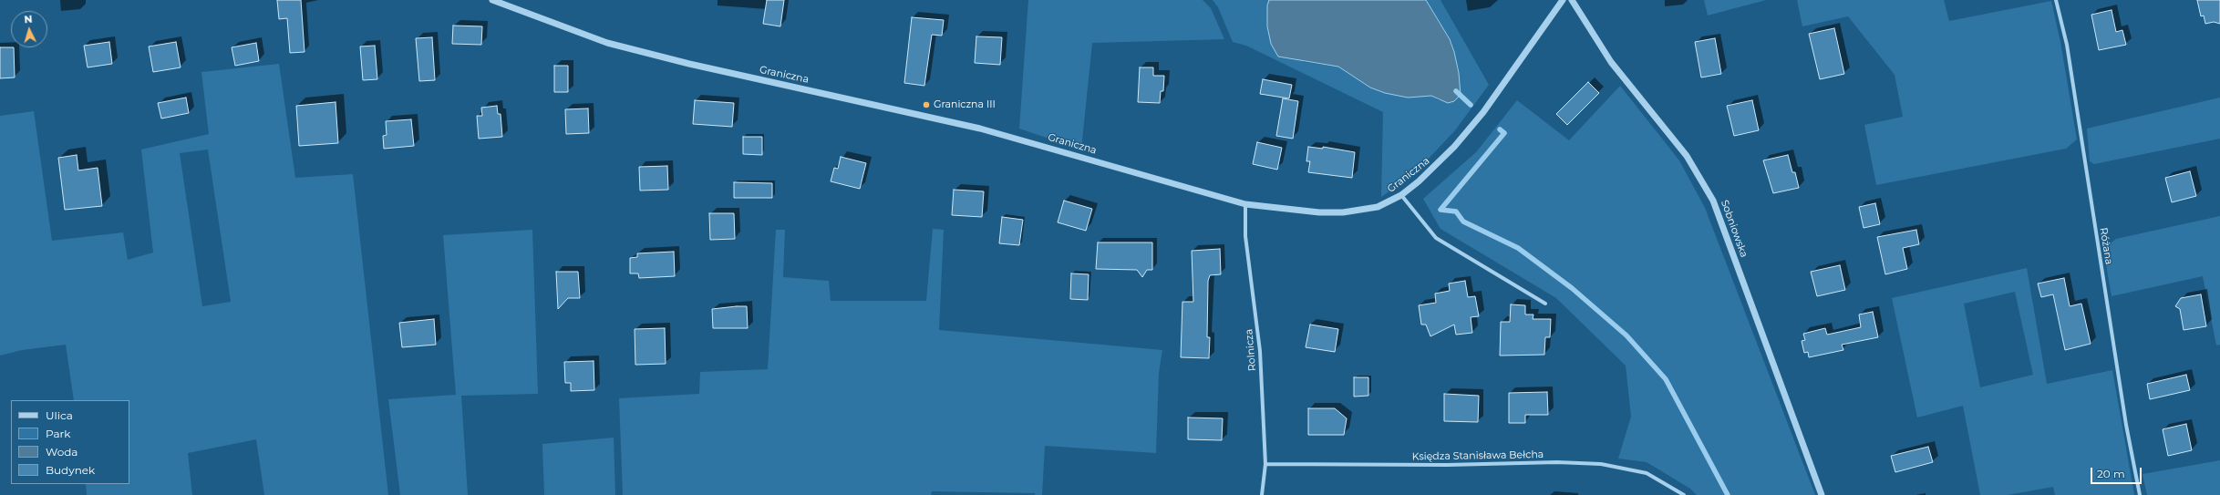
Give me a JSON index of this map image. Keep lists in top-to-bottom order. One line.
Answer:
{"streets":{"street":["Graniczna","Sobniowska","Różana","Rolnicza","Księdza Stanisława Bełcha"]},"crossings":[["Graniczna","Rolnicza"],["Rolnicza","Księdza Stanisława Bełcha"]],"places":["Graniczna III"],"legend":["Ulica","Park","Woda","Budynek"],"scale_bar":"20 m","north":"top"}
